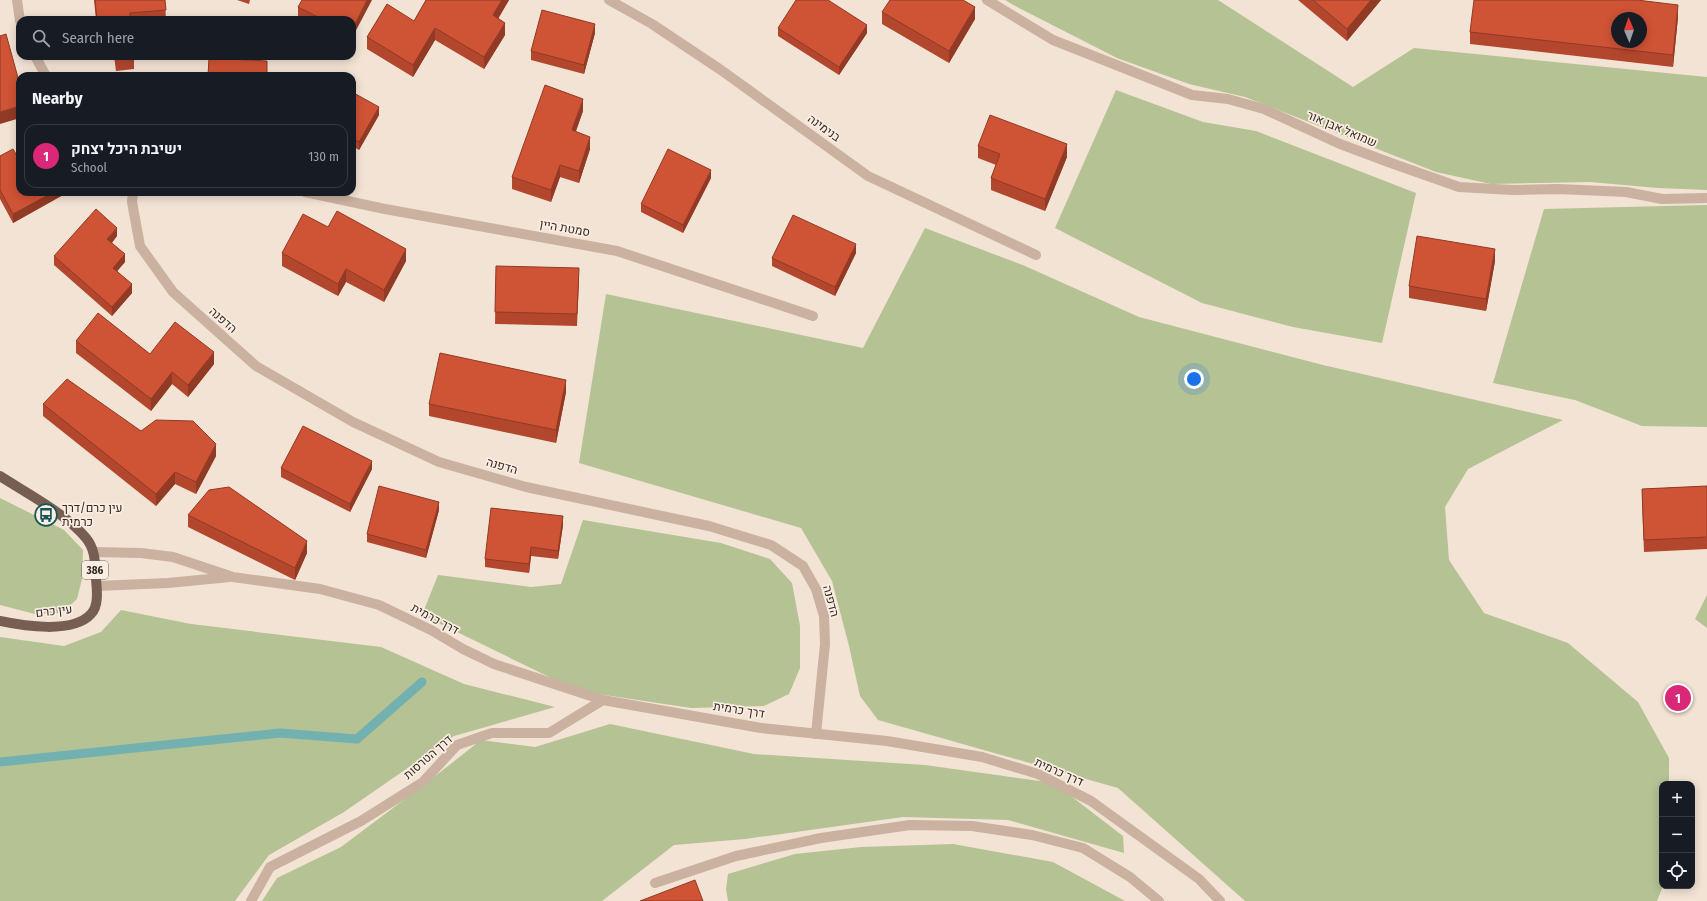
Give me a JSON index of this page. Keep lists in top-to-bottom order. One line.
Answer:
{"streets":{"main road":["386","עין כרם"],"street":["בנימינה","שמואל אבן אור","סמטת היין","הדפנה","דרך כרמית","דרך הטרסות"]},"crossings":[["הדפנה","דרך כרמית"],["עין כרם","דרך כרמית"],["דרך כרמית","דרך הטרסות"]],"places":{"bus stop":["עין כרם/דרך כרמית"]},"north":"top","page":{"search":"Search here","heading":"Nearby","list":[{"mark":"1","name":"ישיבת היכל יצחק","note":"School","value":"130 m"}],"pins":"1","map_buttons":["+","−"]}}
